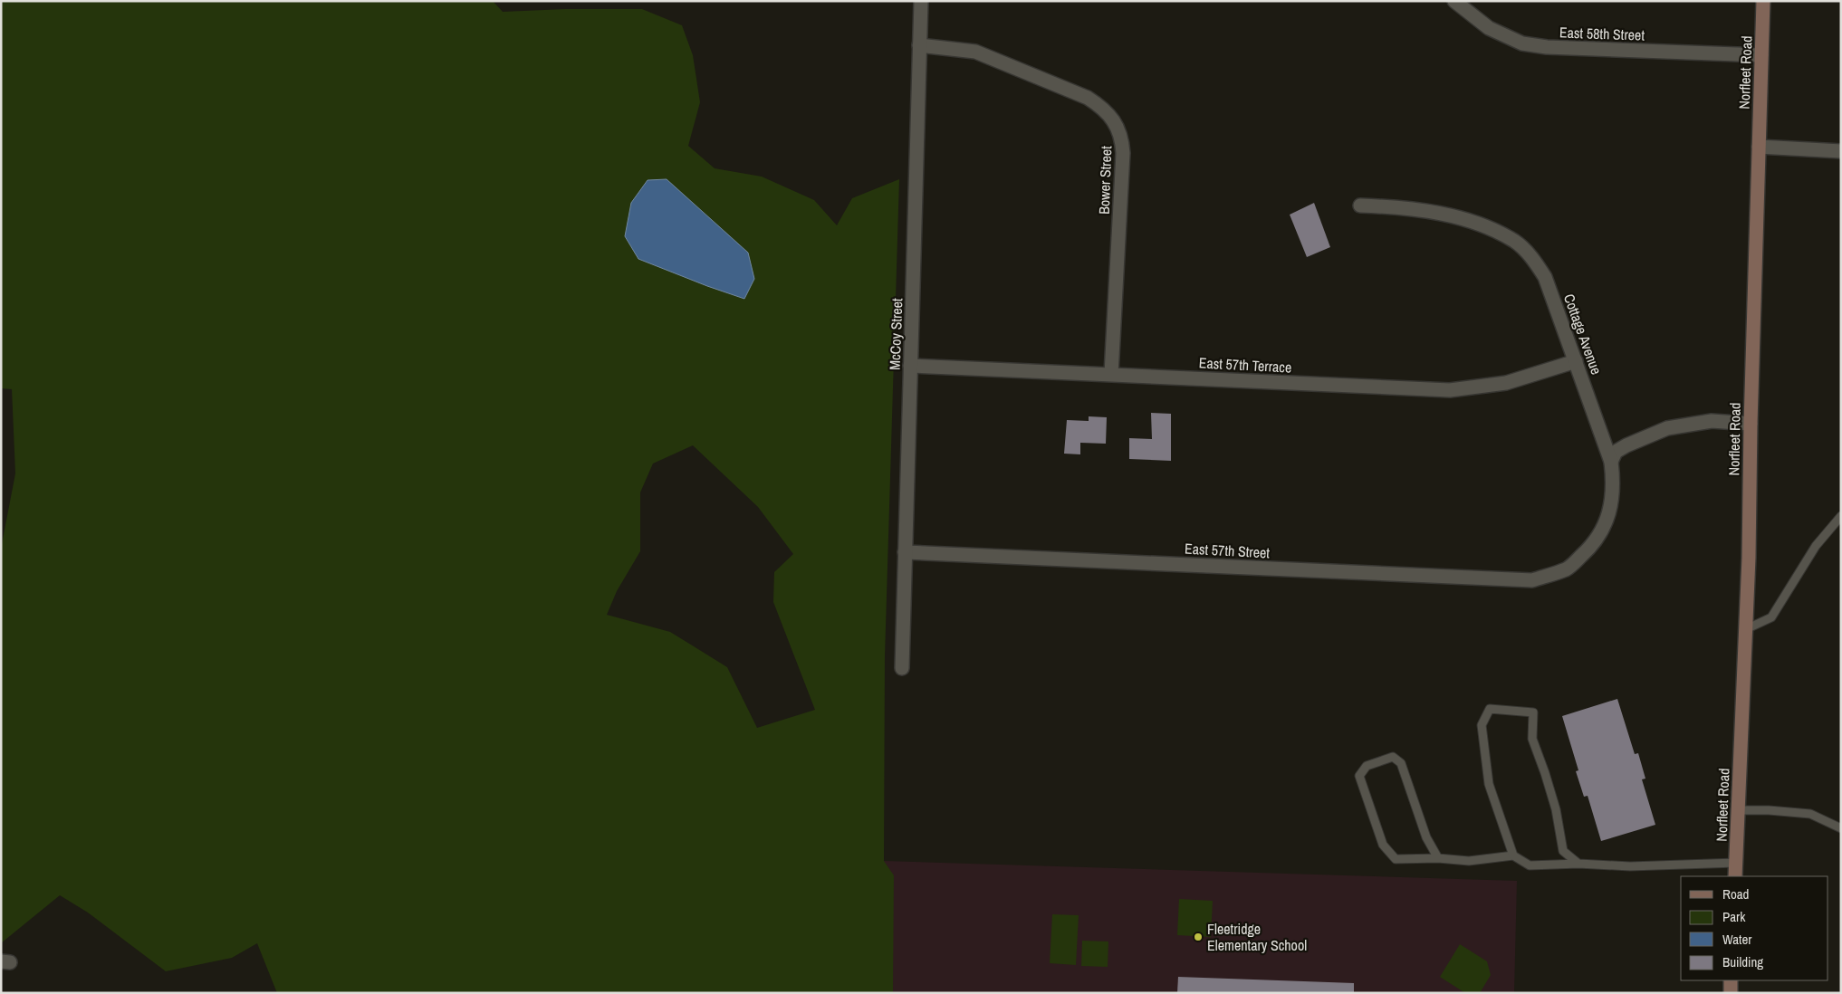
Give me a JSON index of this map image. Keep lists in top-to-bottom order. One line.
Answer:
{"streets":{"street":["East 58th Street","Norfleet Road","Bower Street","McCoy Street","Cottage Avenue","East 57th Terrace","East 57th Street"]},"crossings":[["East 58th Street","Norfleet Road"],["Bower Street","McCoy Street"],["Bower Street","East 57th Terrace"],["McCoy Street","East 57th Terrace"],["McCoy Street","East 57th Street"],["Cottage Avenue","East 57th Terrace"],["Cottage Avenue","East 57th Street"]],"places":["Fleetridge Elementary School"],"legend":["Road","Park","Water","Building"]}
